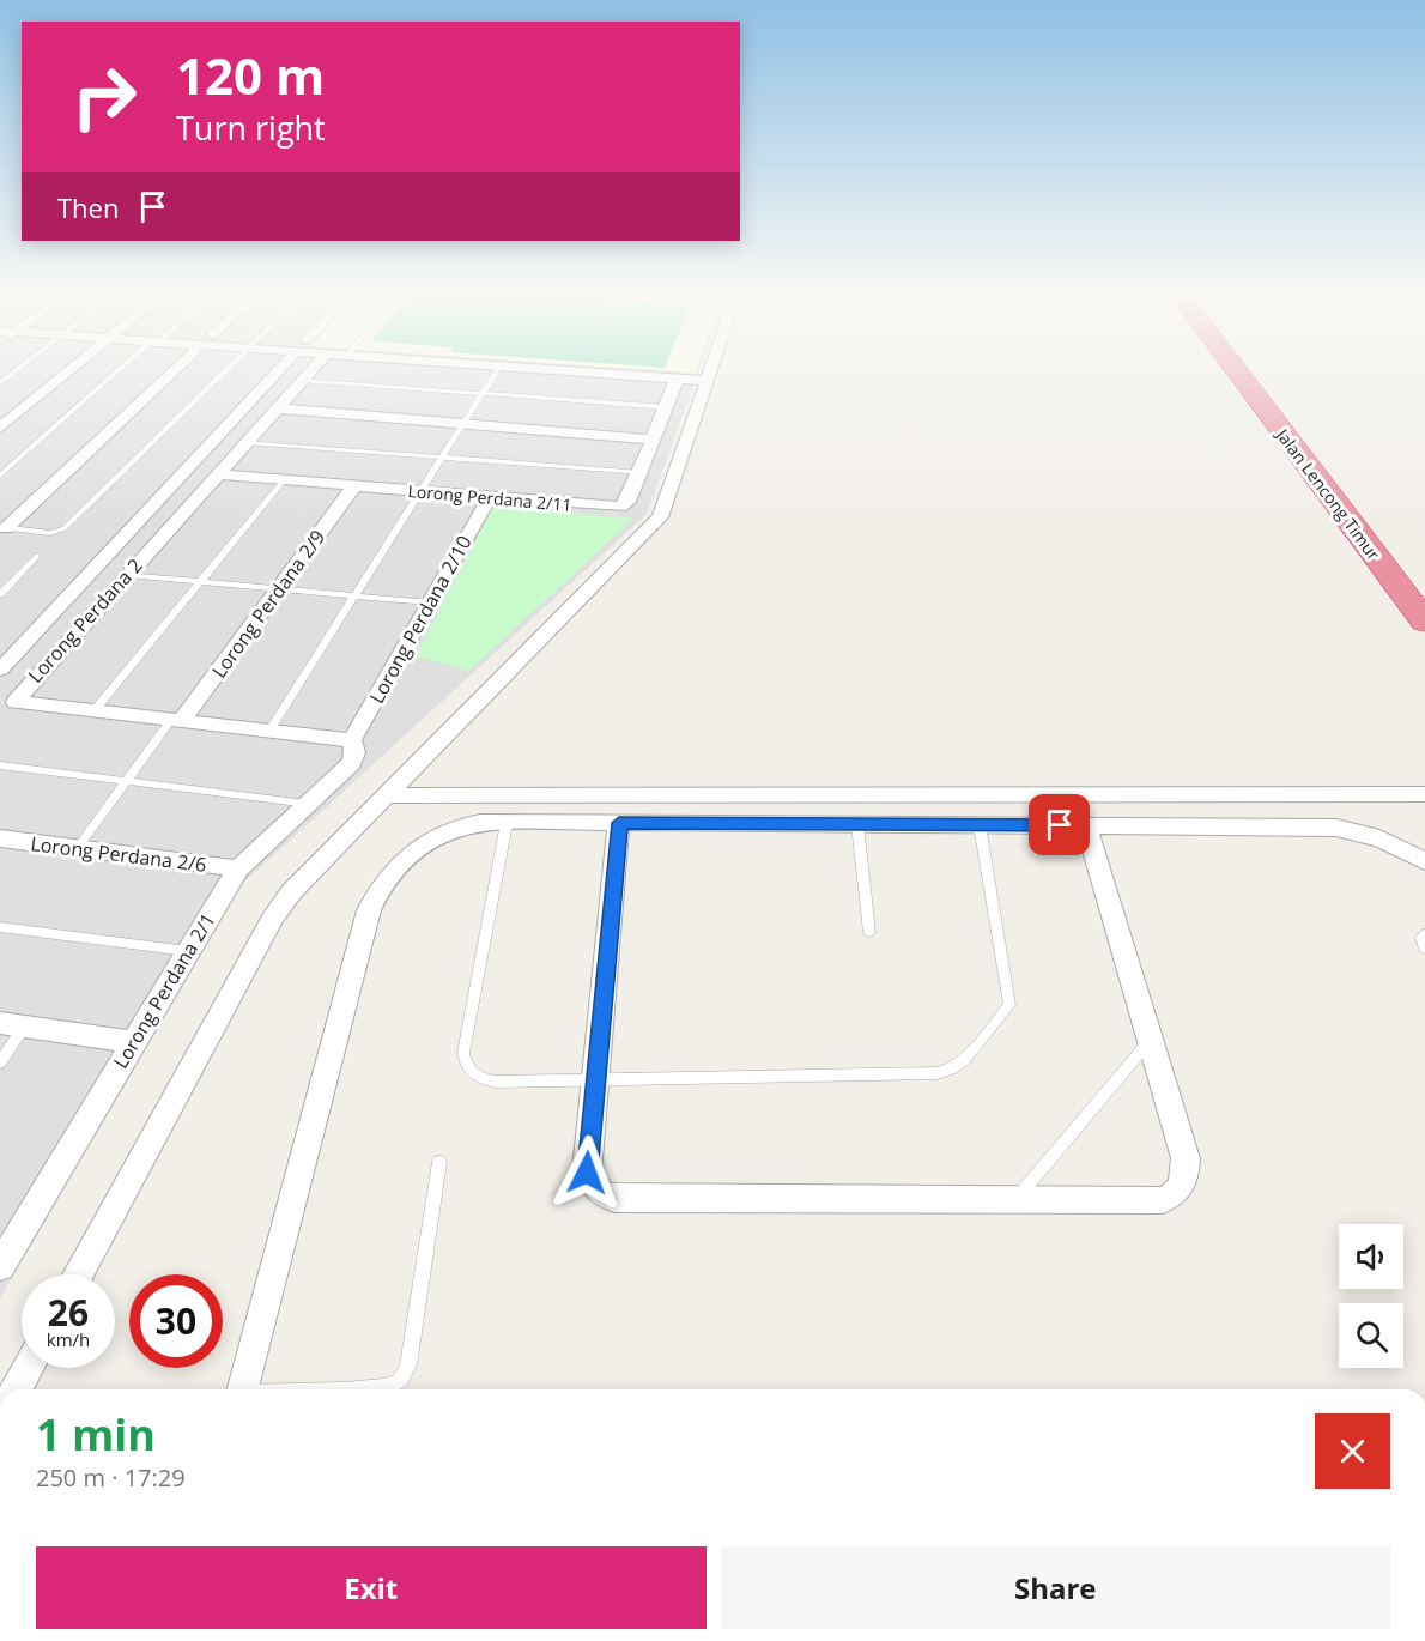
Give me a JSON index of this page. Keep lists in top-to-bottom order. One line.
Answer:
{"streets":{"highway":["Jalan Lencong Timur"],"street":["Lorong Perdana 2/11","Lorong Perdana 2/9","Lorong Perdana 2/10","Lorong Perdana 2","Lorong Perdana 2/6","Lorong Perdana 2/1"]},"crossings":[["Lorong Perdana 2/11","Lorong Perdana 2/9"],["Lorong Perdana 2/11","Lorong Perdana 2/10"],["Lorong Perdana 2/11","Lorong Perdana 2"],["Lorong Perdana 2/9","Lorong Perdana 2"],["Lorong Perdana 2/10","Lorong Perdana 2"],["Lorong Perdana 2/10","Lorong Perdana 2/1"],["Lorong Perdana 2","Lorong Perdana 2/1"],["Lorong Perdana 2/6","Lorong Perdana 2/1"]],"page":{"turn":["120 m","Turn right"],"then":"Then","speed":"26 km/h","limit":"30","heading":["1 min","250 m · 17:29"],"buttons":["Exit","Share"]}}
